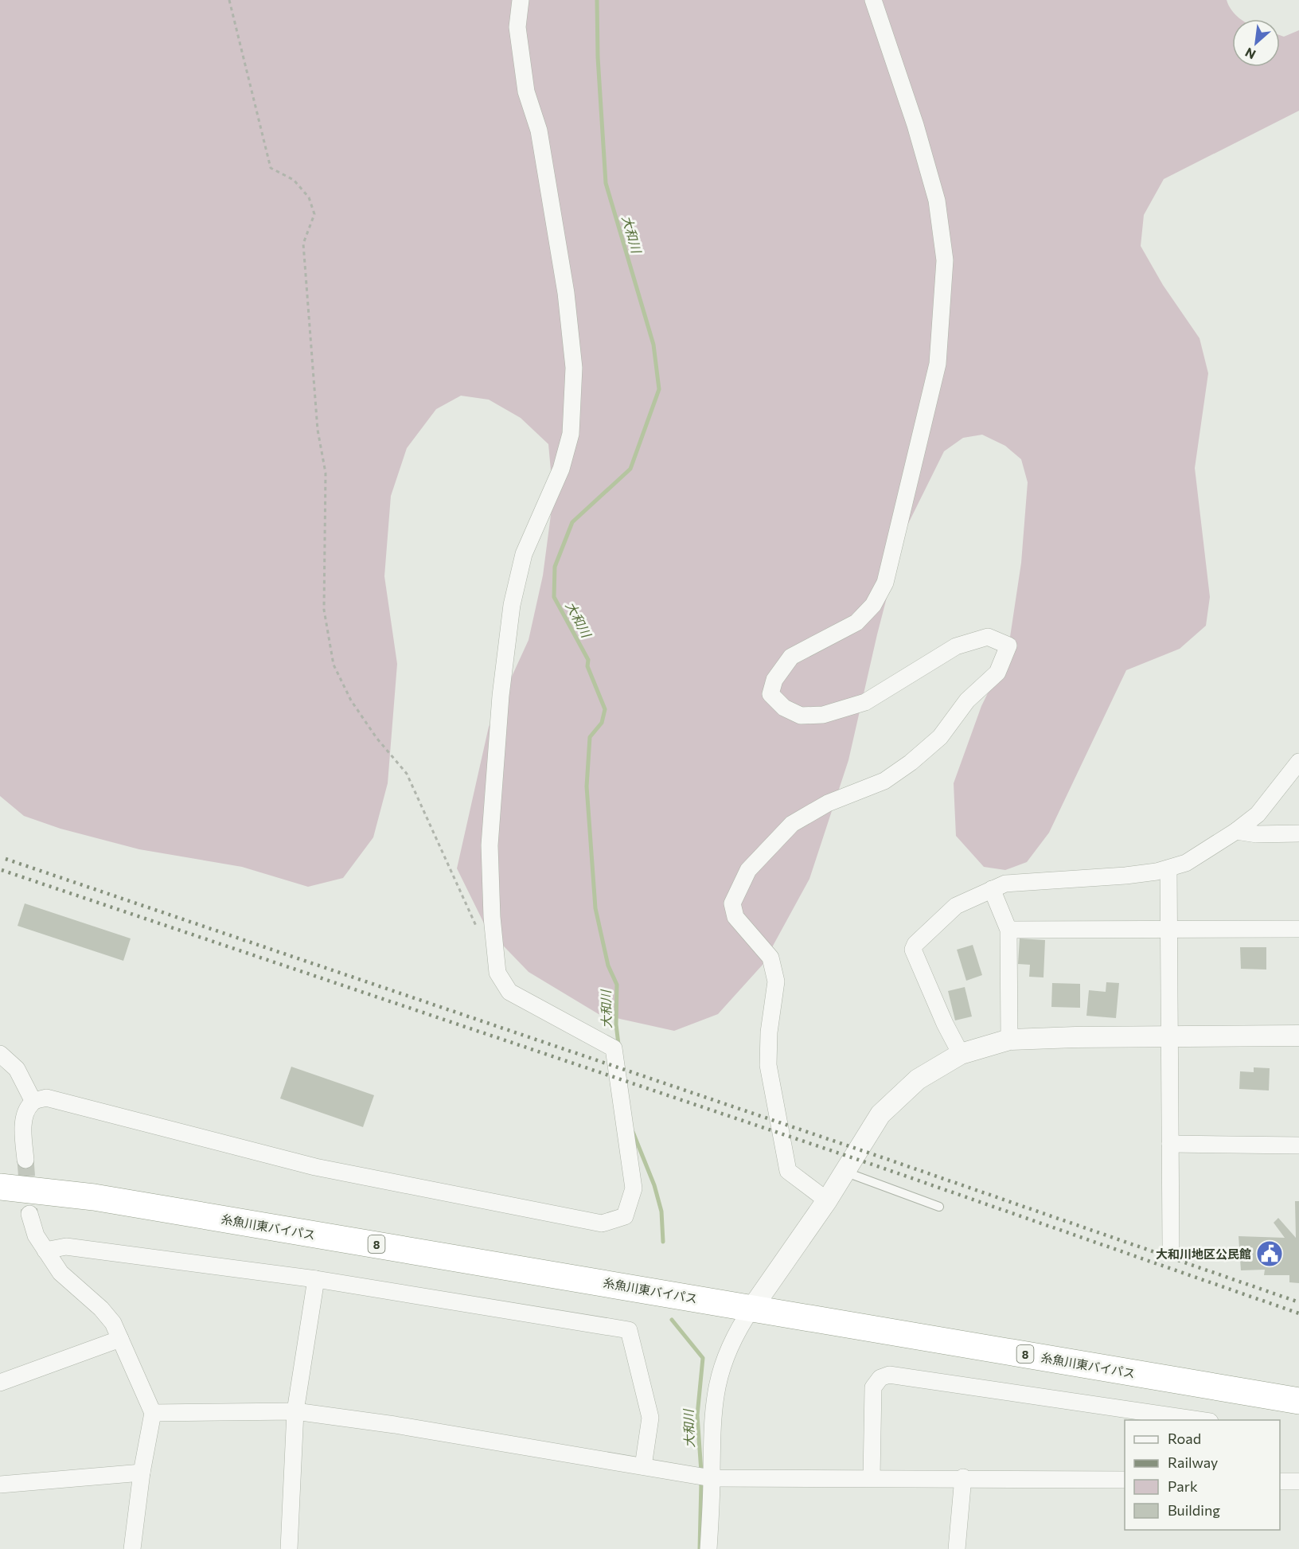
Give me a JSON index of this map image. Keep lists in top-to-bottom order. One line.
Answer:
{"streets":{"highway":["糸魚川東バイパス","8"]},"water":["大和川"],"places":{"public building":["大和川地区公民館"]},"legend":["Road","Railway","Park","Building"],"north":"bottom left"}
